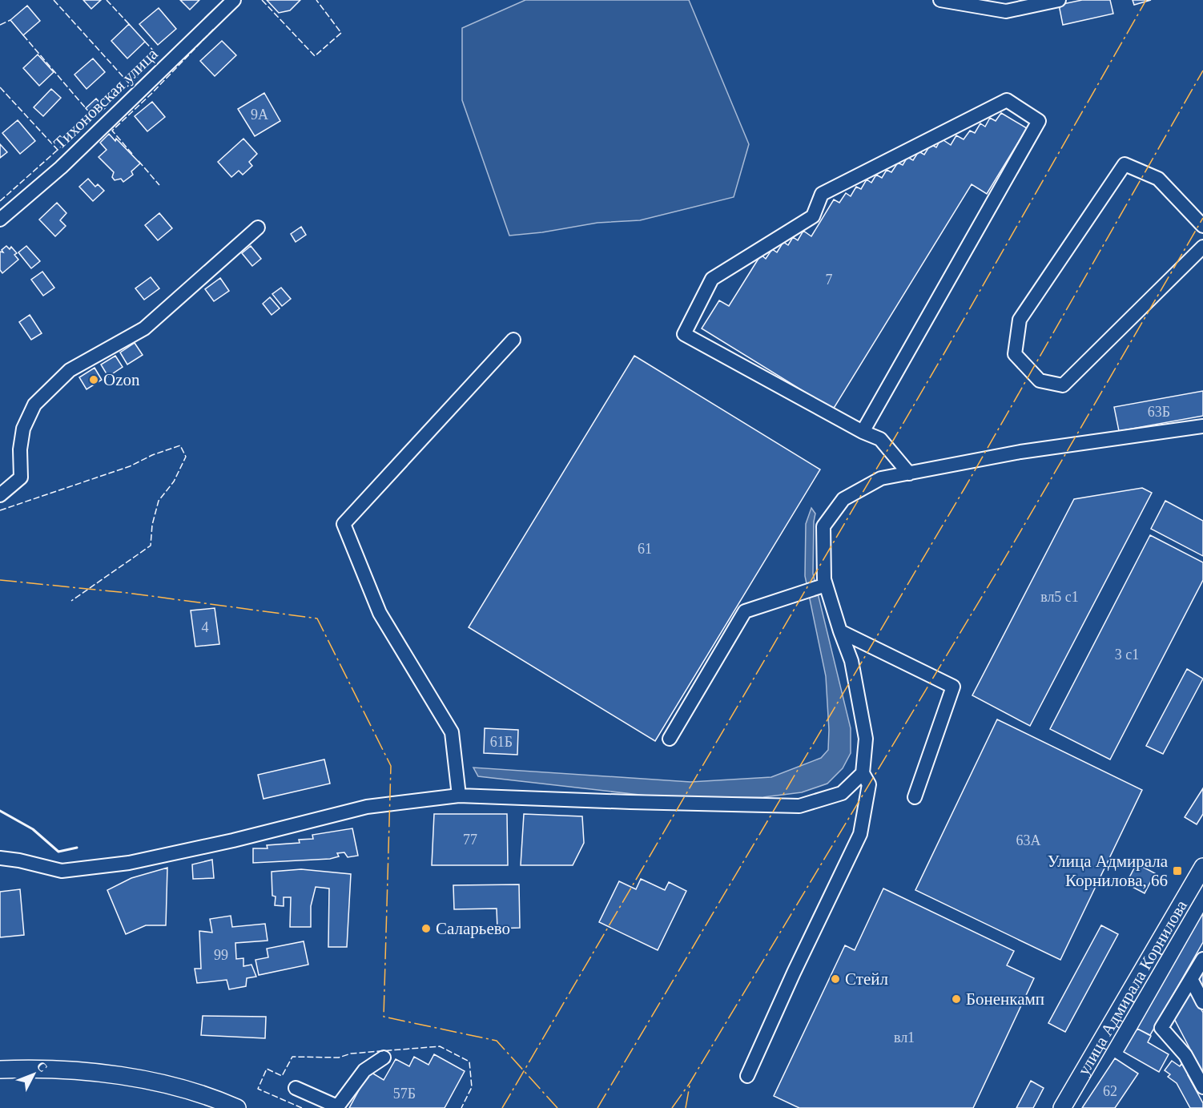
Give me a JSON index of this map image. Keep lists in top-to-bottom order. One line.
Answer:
{"streets":{"main road":["улица Адмирала Корнилова"],"street":["Тихоновская улица"]},"places":{"other":["Ozon","Саларьево","Стейл","Боненкамп"],"transit":["Улица Адмирала Корнилова, 66"]},"house_numbers":["9А","7","63Б","61","вл5 с1","4","3 с1","61Б","77","63А","99","вл1","62","57Б"],"north":"top right"}
